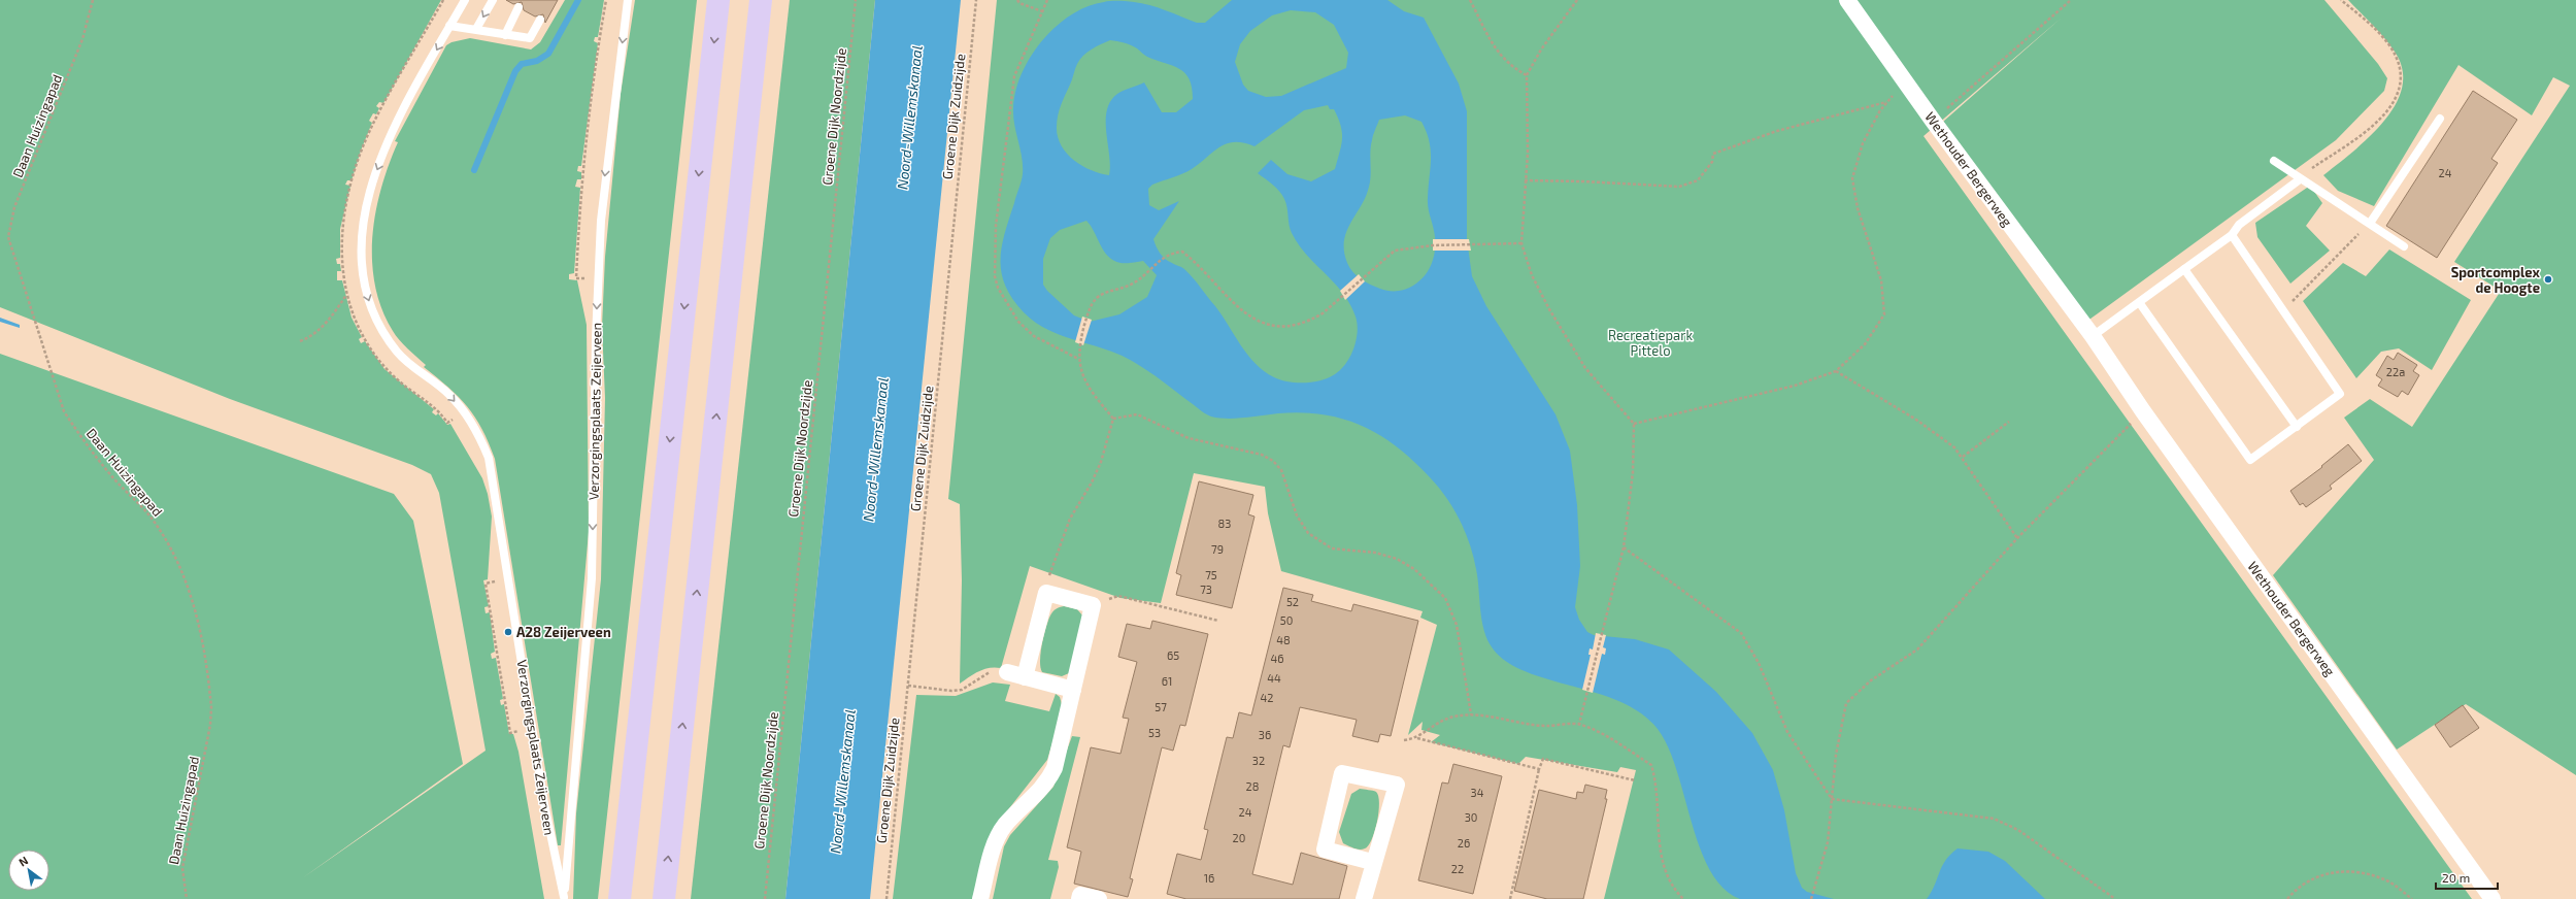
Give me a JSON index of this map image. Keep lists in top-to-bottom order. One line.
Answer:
{"streets":{"street":["Wethouder Bergerweg"],"lane":["Verzorgingsplaats Zeijerveen"],"path":["Groene Dijk Noordzijde","Groene Dijk Zuidzijde","Daan Huizingapad"]},"one_way":["Verzorgingsplaats Zeijerveen"],"water":["Noord-Willemskanaal"],"parks":["Recreatiepark Pittelo"],"places":["Sportcomplex de Hoogte","A28 Zeijerveen"],"house_numbers":["24","22a","83","79","75","73","52","50","48","65","46","44","61","42","57","53","36","32","28","34","24","30","20","26","22","16"],"scale_bar":"20 m","north":"top left"}
